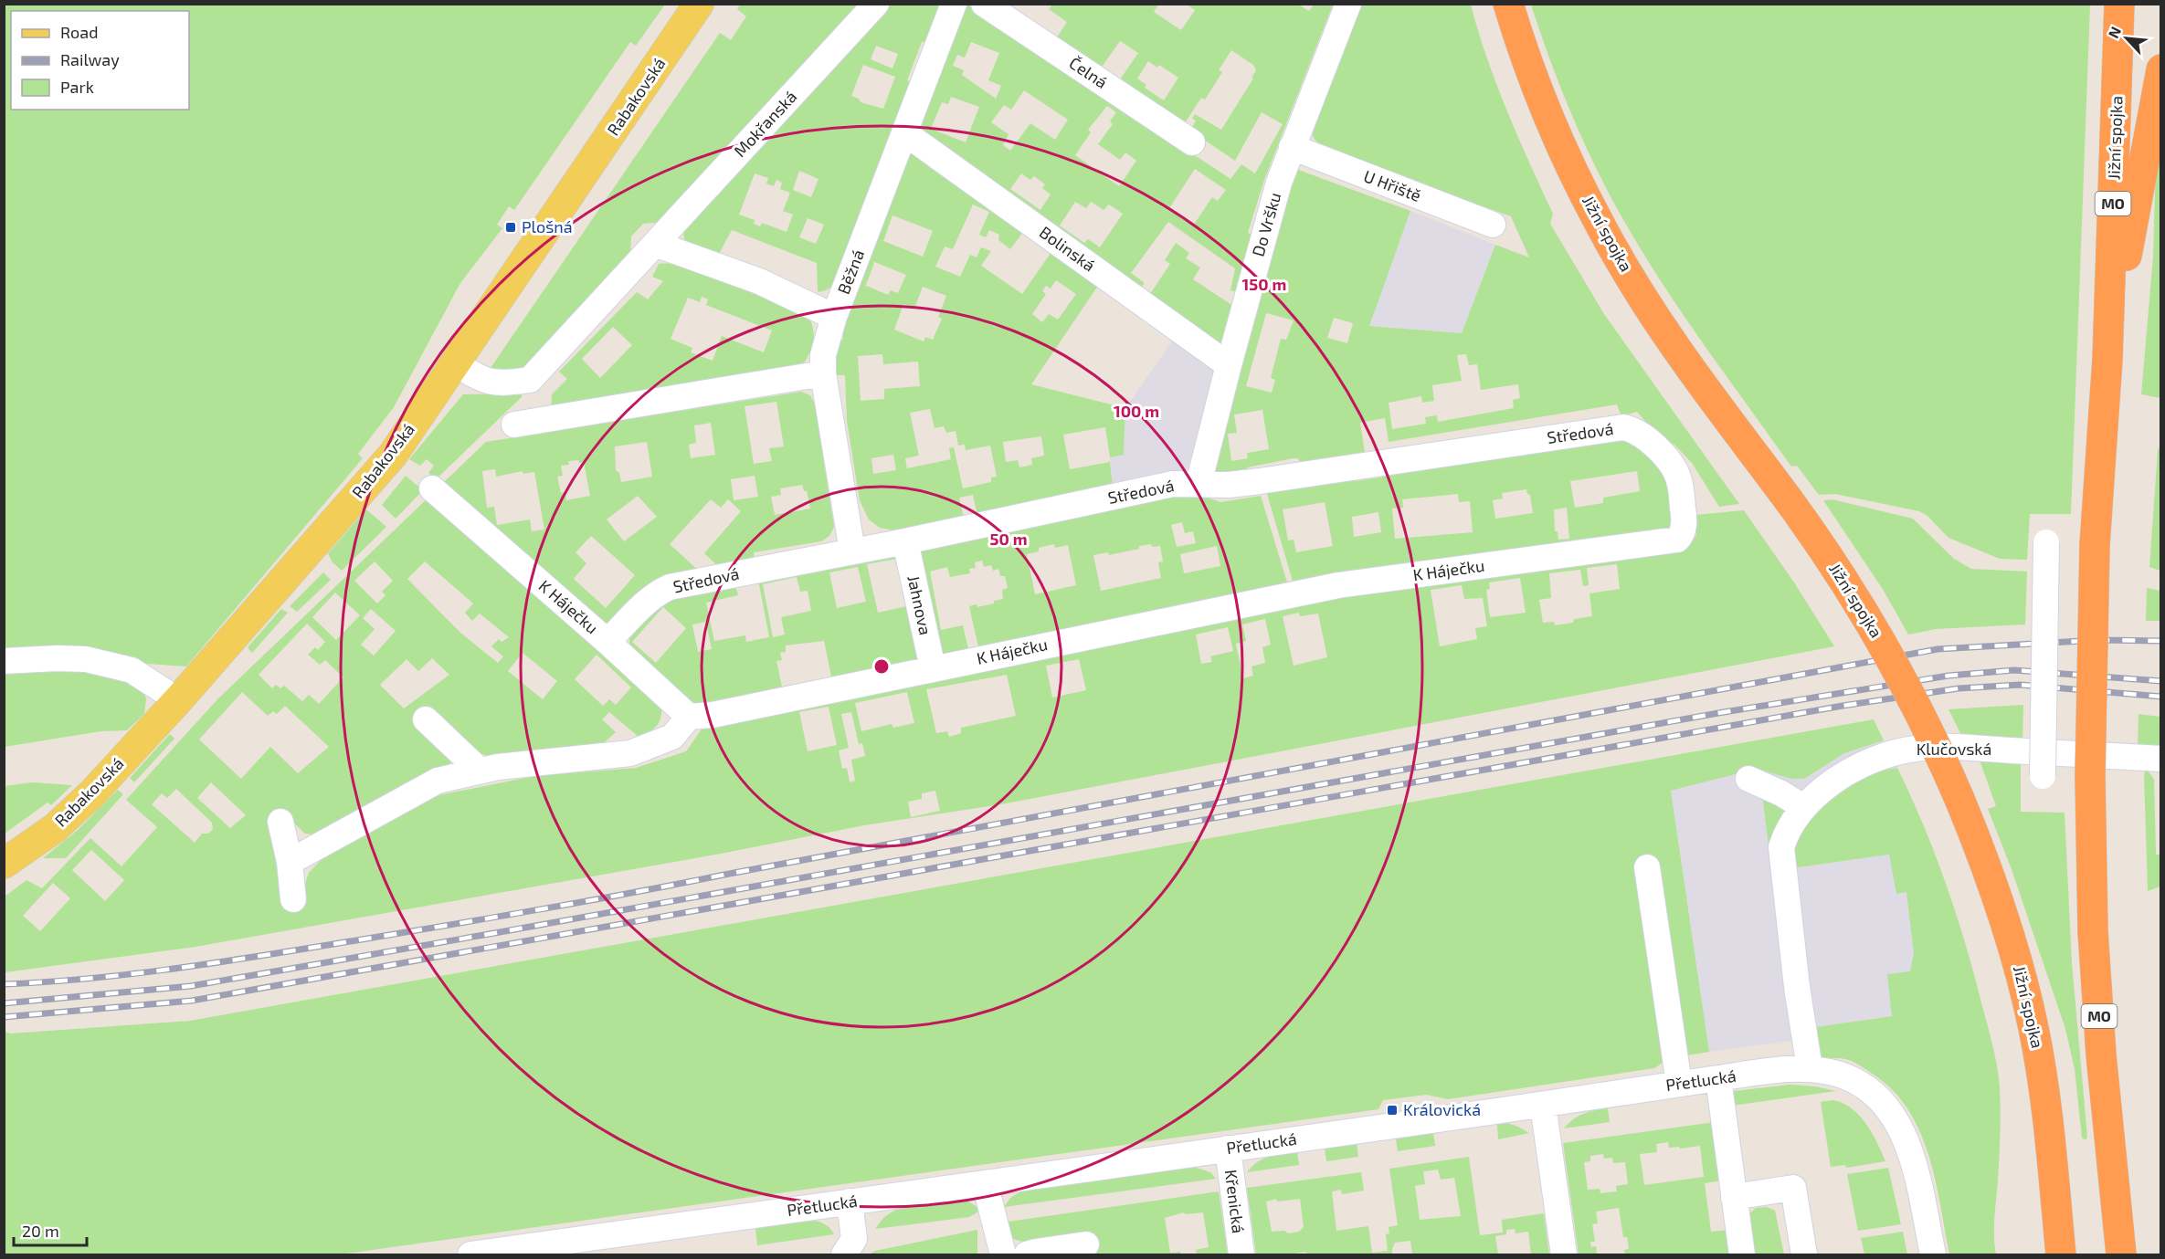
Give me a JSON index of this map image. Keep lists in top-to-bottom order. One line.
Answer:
{"streets":{"highway":["Jižní spojka","MO"],"main road":["Rabakovská"],"street":["Čelná","Mokřanská","U Hřiště","Do Vršku","Bolinská","Běžná","Středová","K Háječku","Jahnova","Klučovská","Přetlucká","Křenická"]},"crossings":[["Rabakovská","Mokřanská"],["U Hřiště","Do Vršku"],["Do Vršku","Bolinská"],["Do Vršku","Středová"],["Bolinská","Běžná"],["Běžná","Středová"],["Středová","K Háječku"],["Středová","Jahnova"],["K Háječku","Jahnova"],["Klučovská","Přetlucká"],["Přetlucká","Křenická"]],"places":{"transit":["Plošná","Královická"]},"legend":["Road","Railway","Park"],"scale_bar":"20 m","north":"top left","rings":["150 m","100 m","50 m"]}
